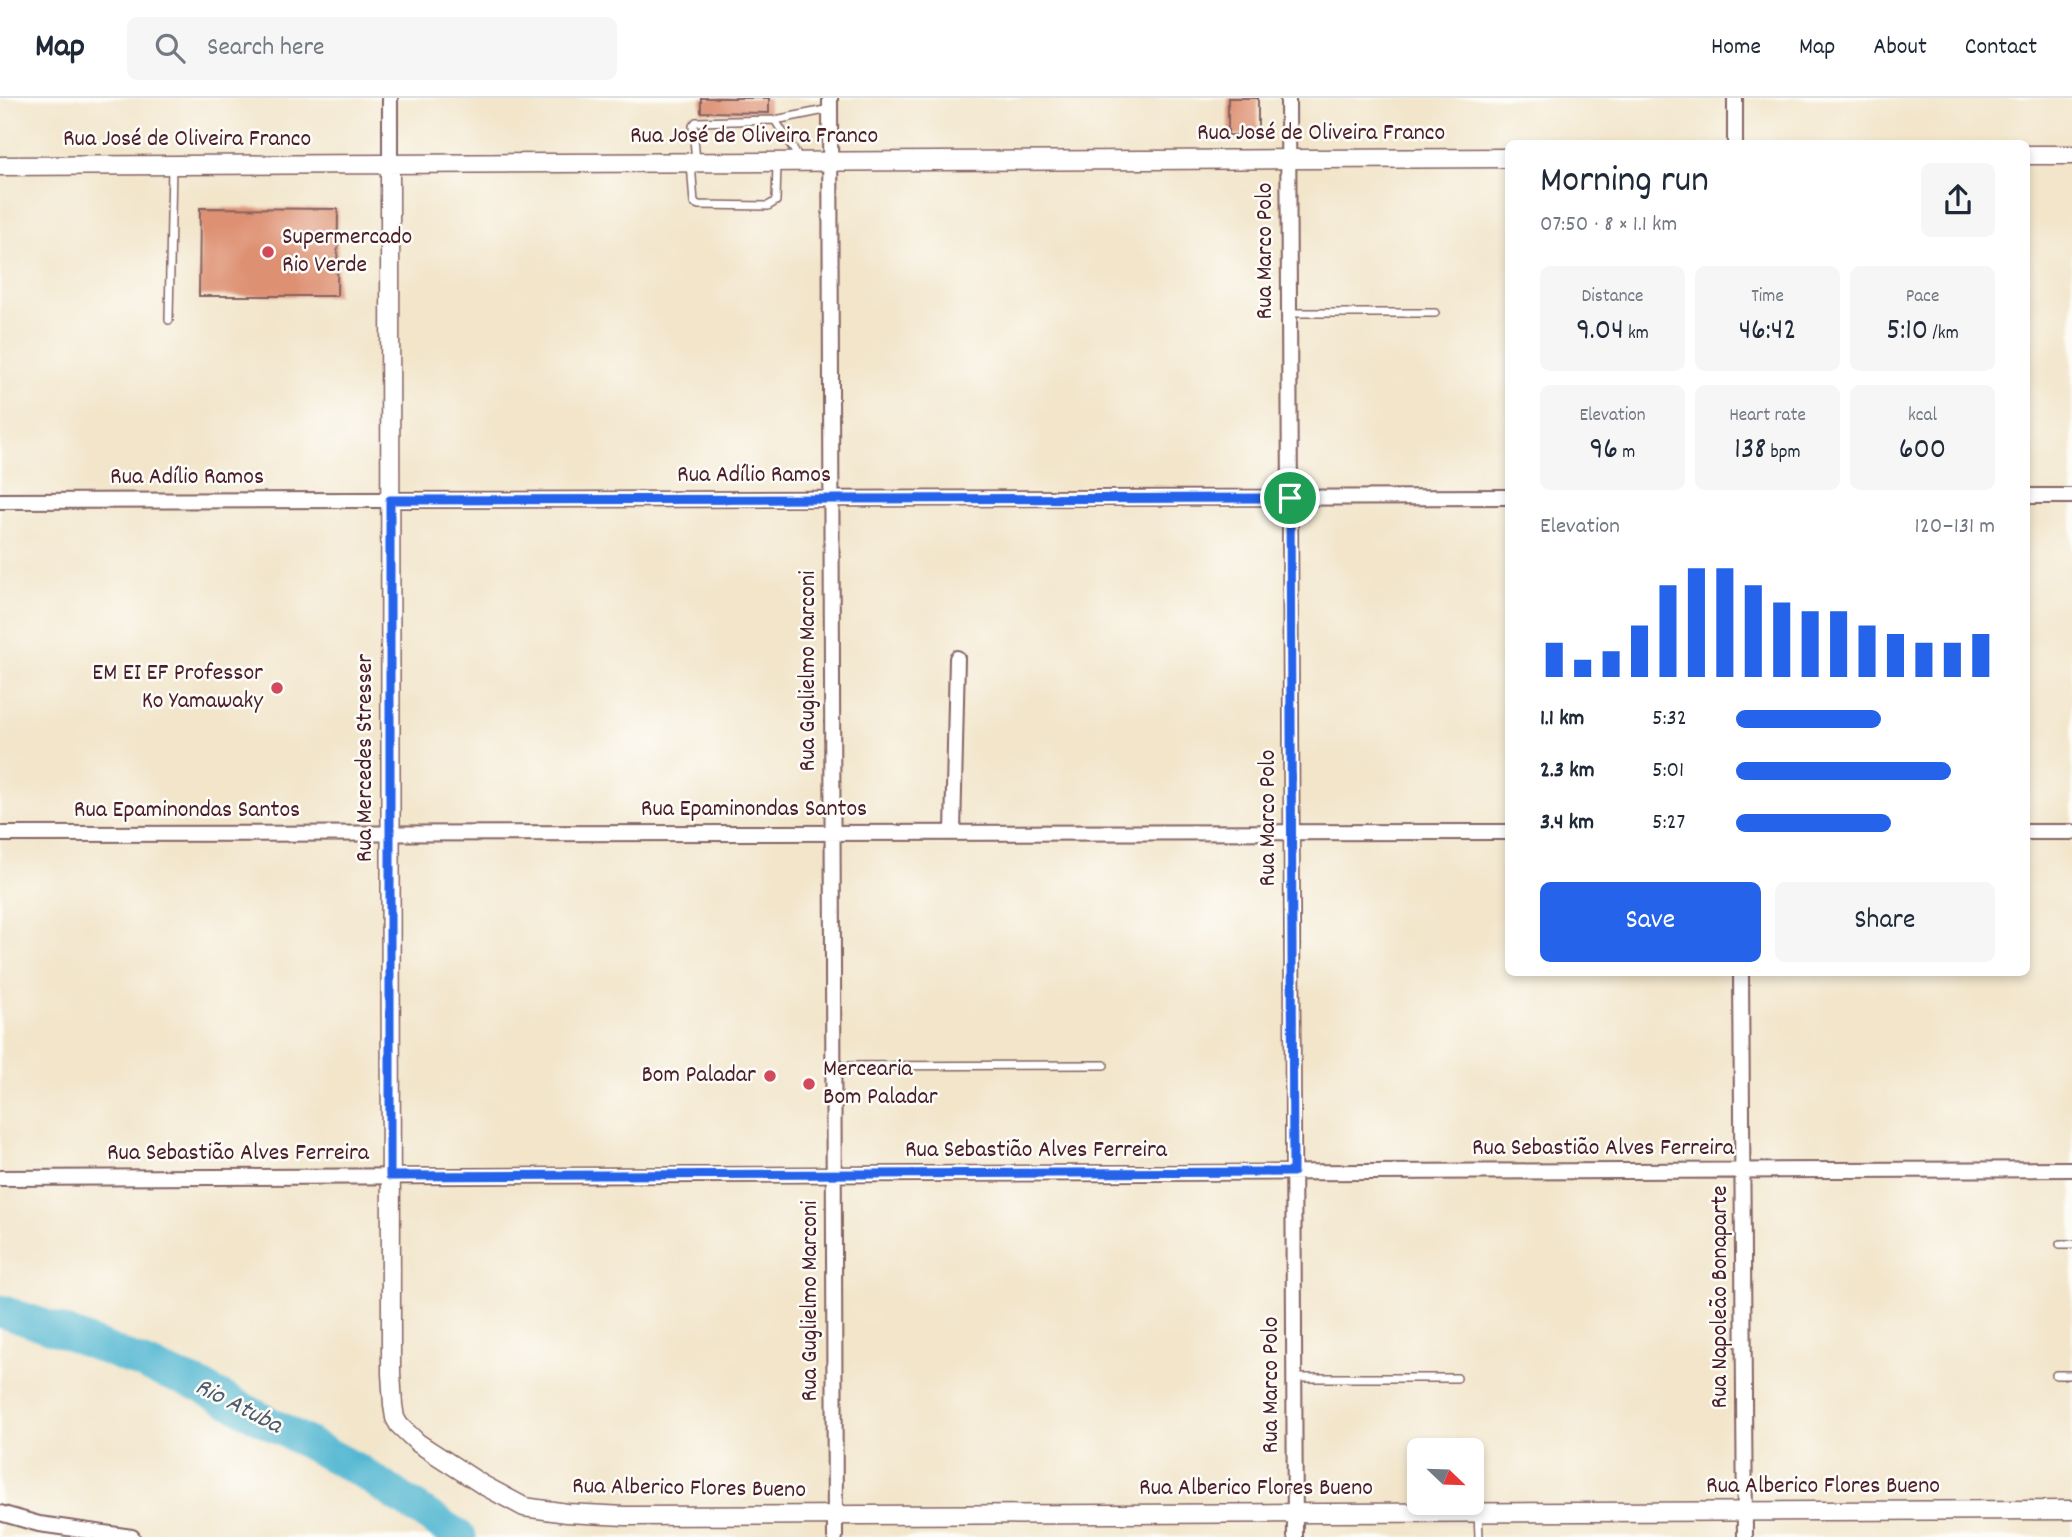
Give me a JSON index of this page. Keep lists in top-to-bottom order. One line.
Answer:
{"streets":{"street":["Rua José de Oliveira Franco","Rua Marco Polo","Rua Adílio Ramos","Rua Guglielmo Marconi","Rua Mercedes Stresser","Rua Epaminondas Santos","Rua Sebastião Alves Ferreira","Rua Napoleão Bonaparte","Rua Alberico Flores Bueno"]},"crossings":[["Rua José de Oliveira Franco","Rua Marco Polo"],["Rua José de Oliveira Franco","Rua Guglielmo Marconi"],["Rua José de Oliveira Franco","Rua Mercedes Stresser"],["Rua Marco Polo","Rua Adílio Ramos"],["Rua Marco Polo","Rua Epaminondas Santos"],["Rua Marco Polo","Rua Sebastião Alves Ferreira"],["Rua Marco Polo","Rua Alberico Flores Bueno"],["Rua Adílio Ramos","Rua Guglielmo Marconi"],["Rua Adílio Ramos","Rua Mercedes Stresser"],["Rua Guglielmo Marconi","Rua Epaminondas Santos"],["Rua Guglielmo Marconi","Rua Sebastião Alves Ferreira"],["Rua Guglielmo Marconi","Rua Alberico Flores Bueno"],["Rua Mercedes Stresser","Rua Epaminondas Santos"],["Rua Mercedes Stresser","Rua Sebastião Alves Ferreira"],["Rua Mercedes Stresser","Rua Alberico Flores Bueno"],["Rua Sebastião Alves Ferreira","Rua Napoleão Bonaparte"],["Rua Napoleão Bonaparte","Rua Alberico Flores Bueno"]],"water":["Rio Atuba"],"places":["Supermercado Rio Verde","EM EI EF Professor Ko Yamawaky","Bom Paladar","Mercearia Bom Paladar"],"north":"bottom right","page":{"header":"Map","search":"Search here","nav":["Home","Map","About","Contact"],"heading":["Morning run","07:50 · 8 × 1.1 km"],"stats":[["Distance","9.04 km"],["Time","46:42"],["Pace","5:10 /km"],["Elevation","96 m"],["Heart rate","138 bpm"],["kcal","600"]],"chart":["Elevation","120–131 m"],"list":[{"name":"1.1 km","note":"5:32"},{"name":"2.3 km","note":"5:01"},{"name":"3.4 km","note":"5:27"}],"buttons":["Save","Share"]}}
